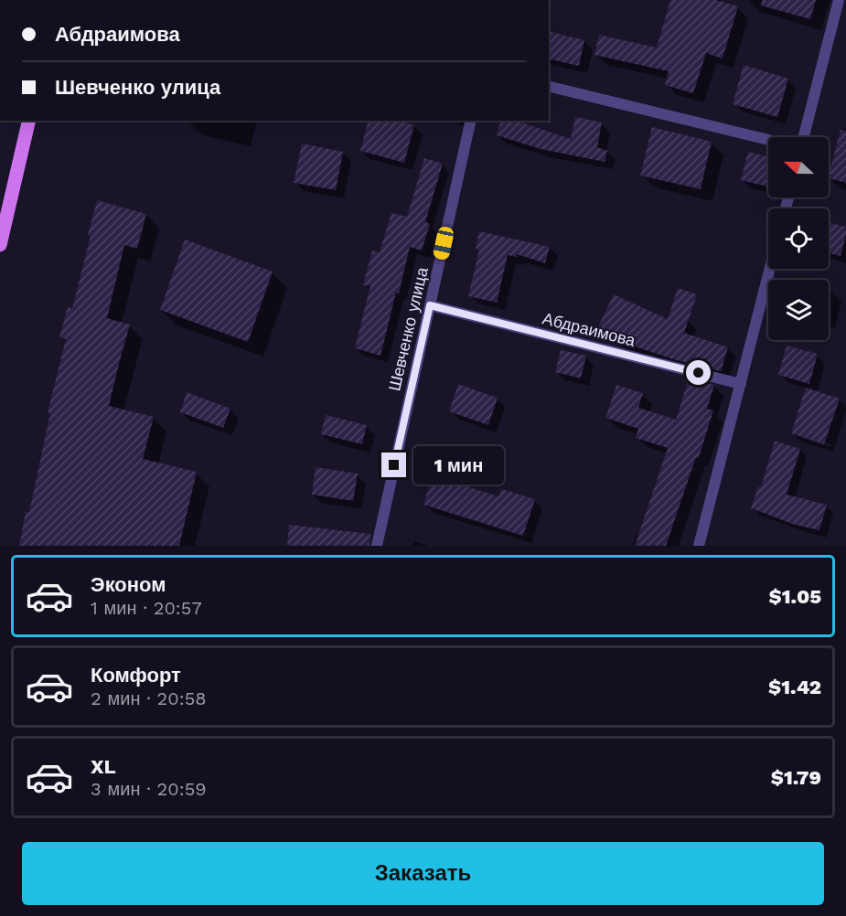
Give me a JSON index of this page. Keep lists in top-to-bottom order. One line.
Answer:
{"streets":{"street":["Шевченко улица","Абдраимова"]},"crossings":[["Шевченко улица","Абдраимова"]],"north":"left","page":{"banner":["Абдраимова","Шевченко улица"],"bubble":"1 мин","list":[{"name":"Эконом","note":"1 мин · 20:57","value":"$1.05"},{"name":"Комфорт","note":"2 мин · 20:58","value":"$1.42"},{"name":"XL","note":"3 мин · 20:59","value":"$1.79"}],"buttons":"Заказать"}}
